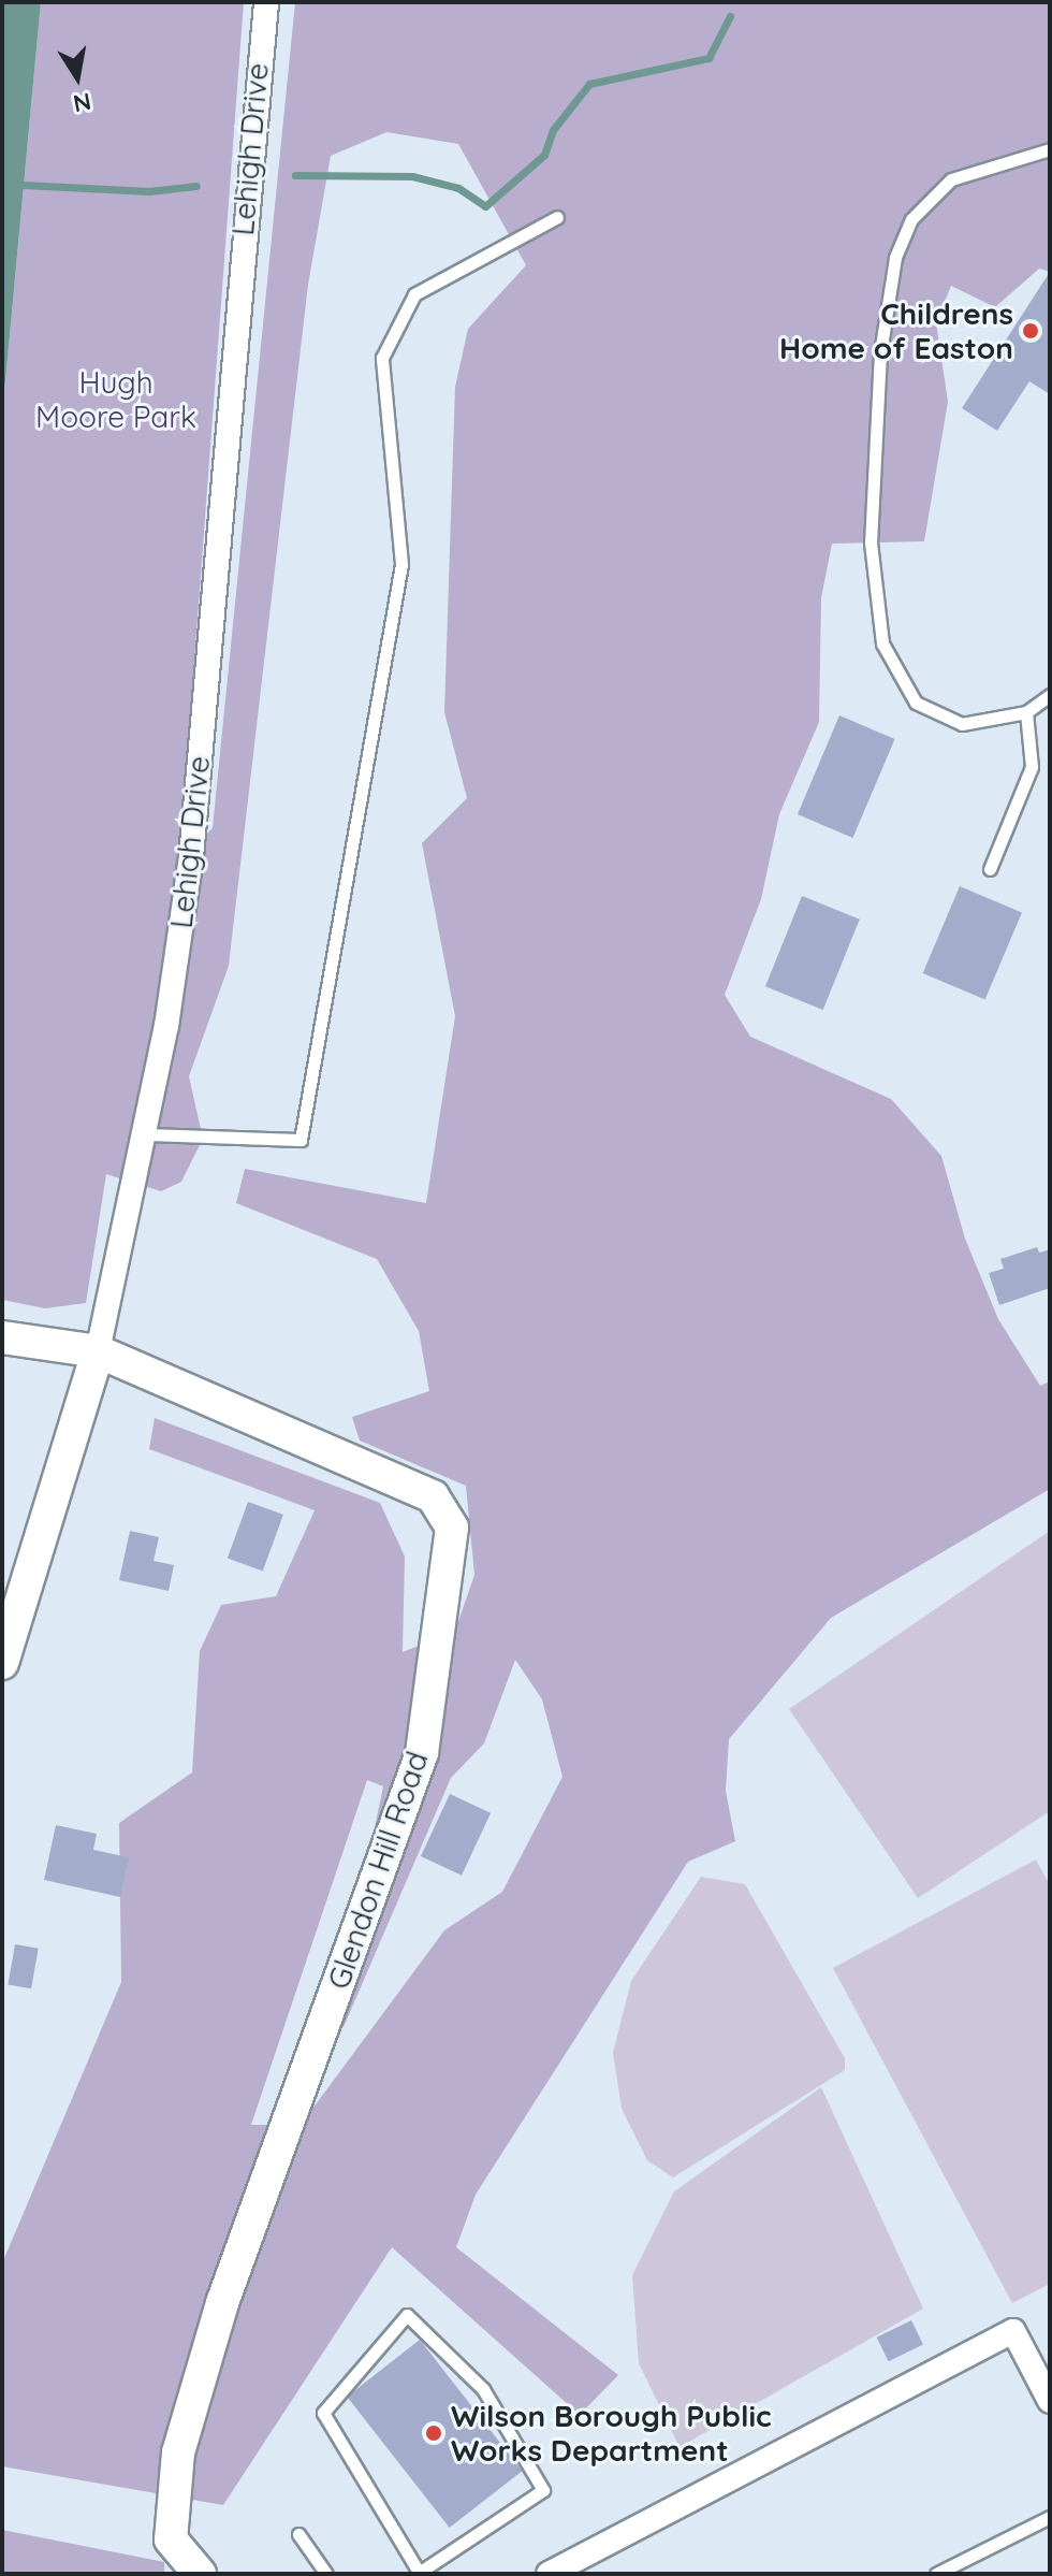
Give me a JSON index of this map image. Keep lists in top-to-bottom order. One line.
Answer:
{"streets":{"street":["Lehigh Drive","Glendon Hill Road"]},"crossings":[["Lehigh Drive","Glendon Hill Road"]],"parks":["Hugh Moore Park"],"places":["Childrens Home of Easton","Wilson Borough Public Works Department"],"north":"bottom"}
